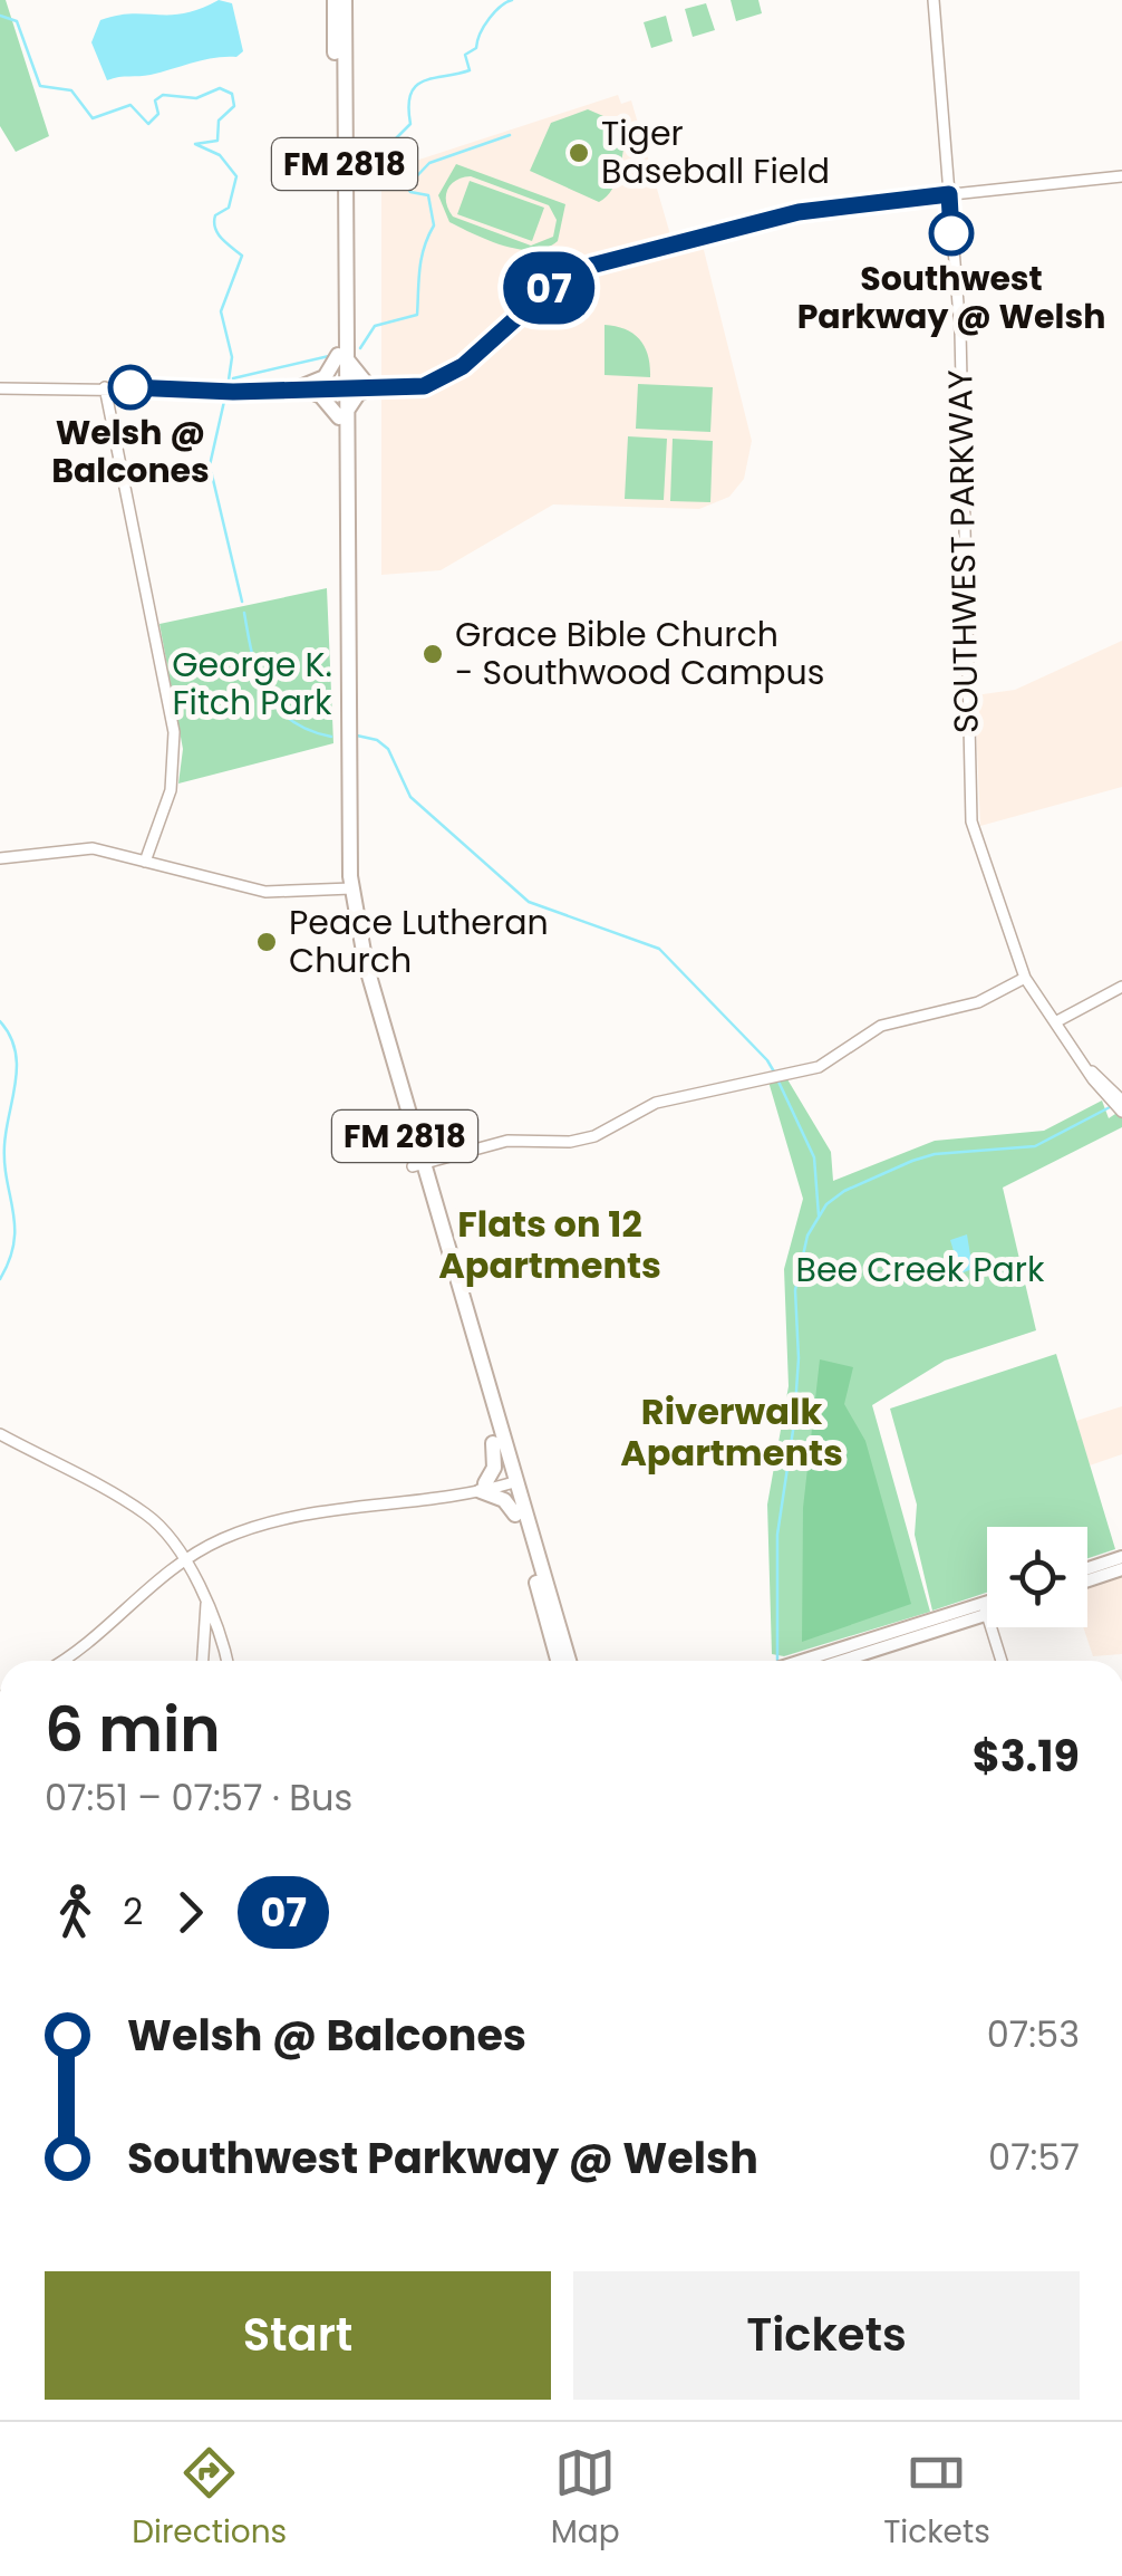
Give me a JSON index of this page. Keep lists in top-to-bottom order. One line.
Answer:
{"streets":{"highway":["FM 2818"],"street":["SOUTHWEST PARKWAY"]},"districts":["Flats on 12 Apartments","Riverwalk Apartments"],"parks":["George K. Fitch Park","Bee Creek Park"],"places":["Tiger Baseball Field","Southwest Parkway @ Welsh","Welsh @ Balcones","Grace Bible Church - Southwood Campus","Peace Lutheran Church"],"lines":["bus line 07"],"page":{"on_map":"07","heading":["6 min","07:51 – 07:57 · Bus","$3.19"],"legs":["2","07"],"list":[{"name":"Welsh @ Balcones","value":"07:53"},{"name":"Southwest Parkway @ Welsh","value":"07:57"}],"buttons":["Start","Tickets"],"tabs":["Directions","Map","Tickets"]}}
